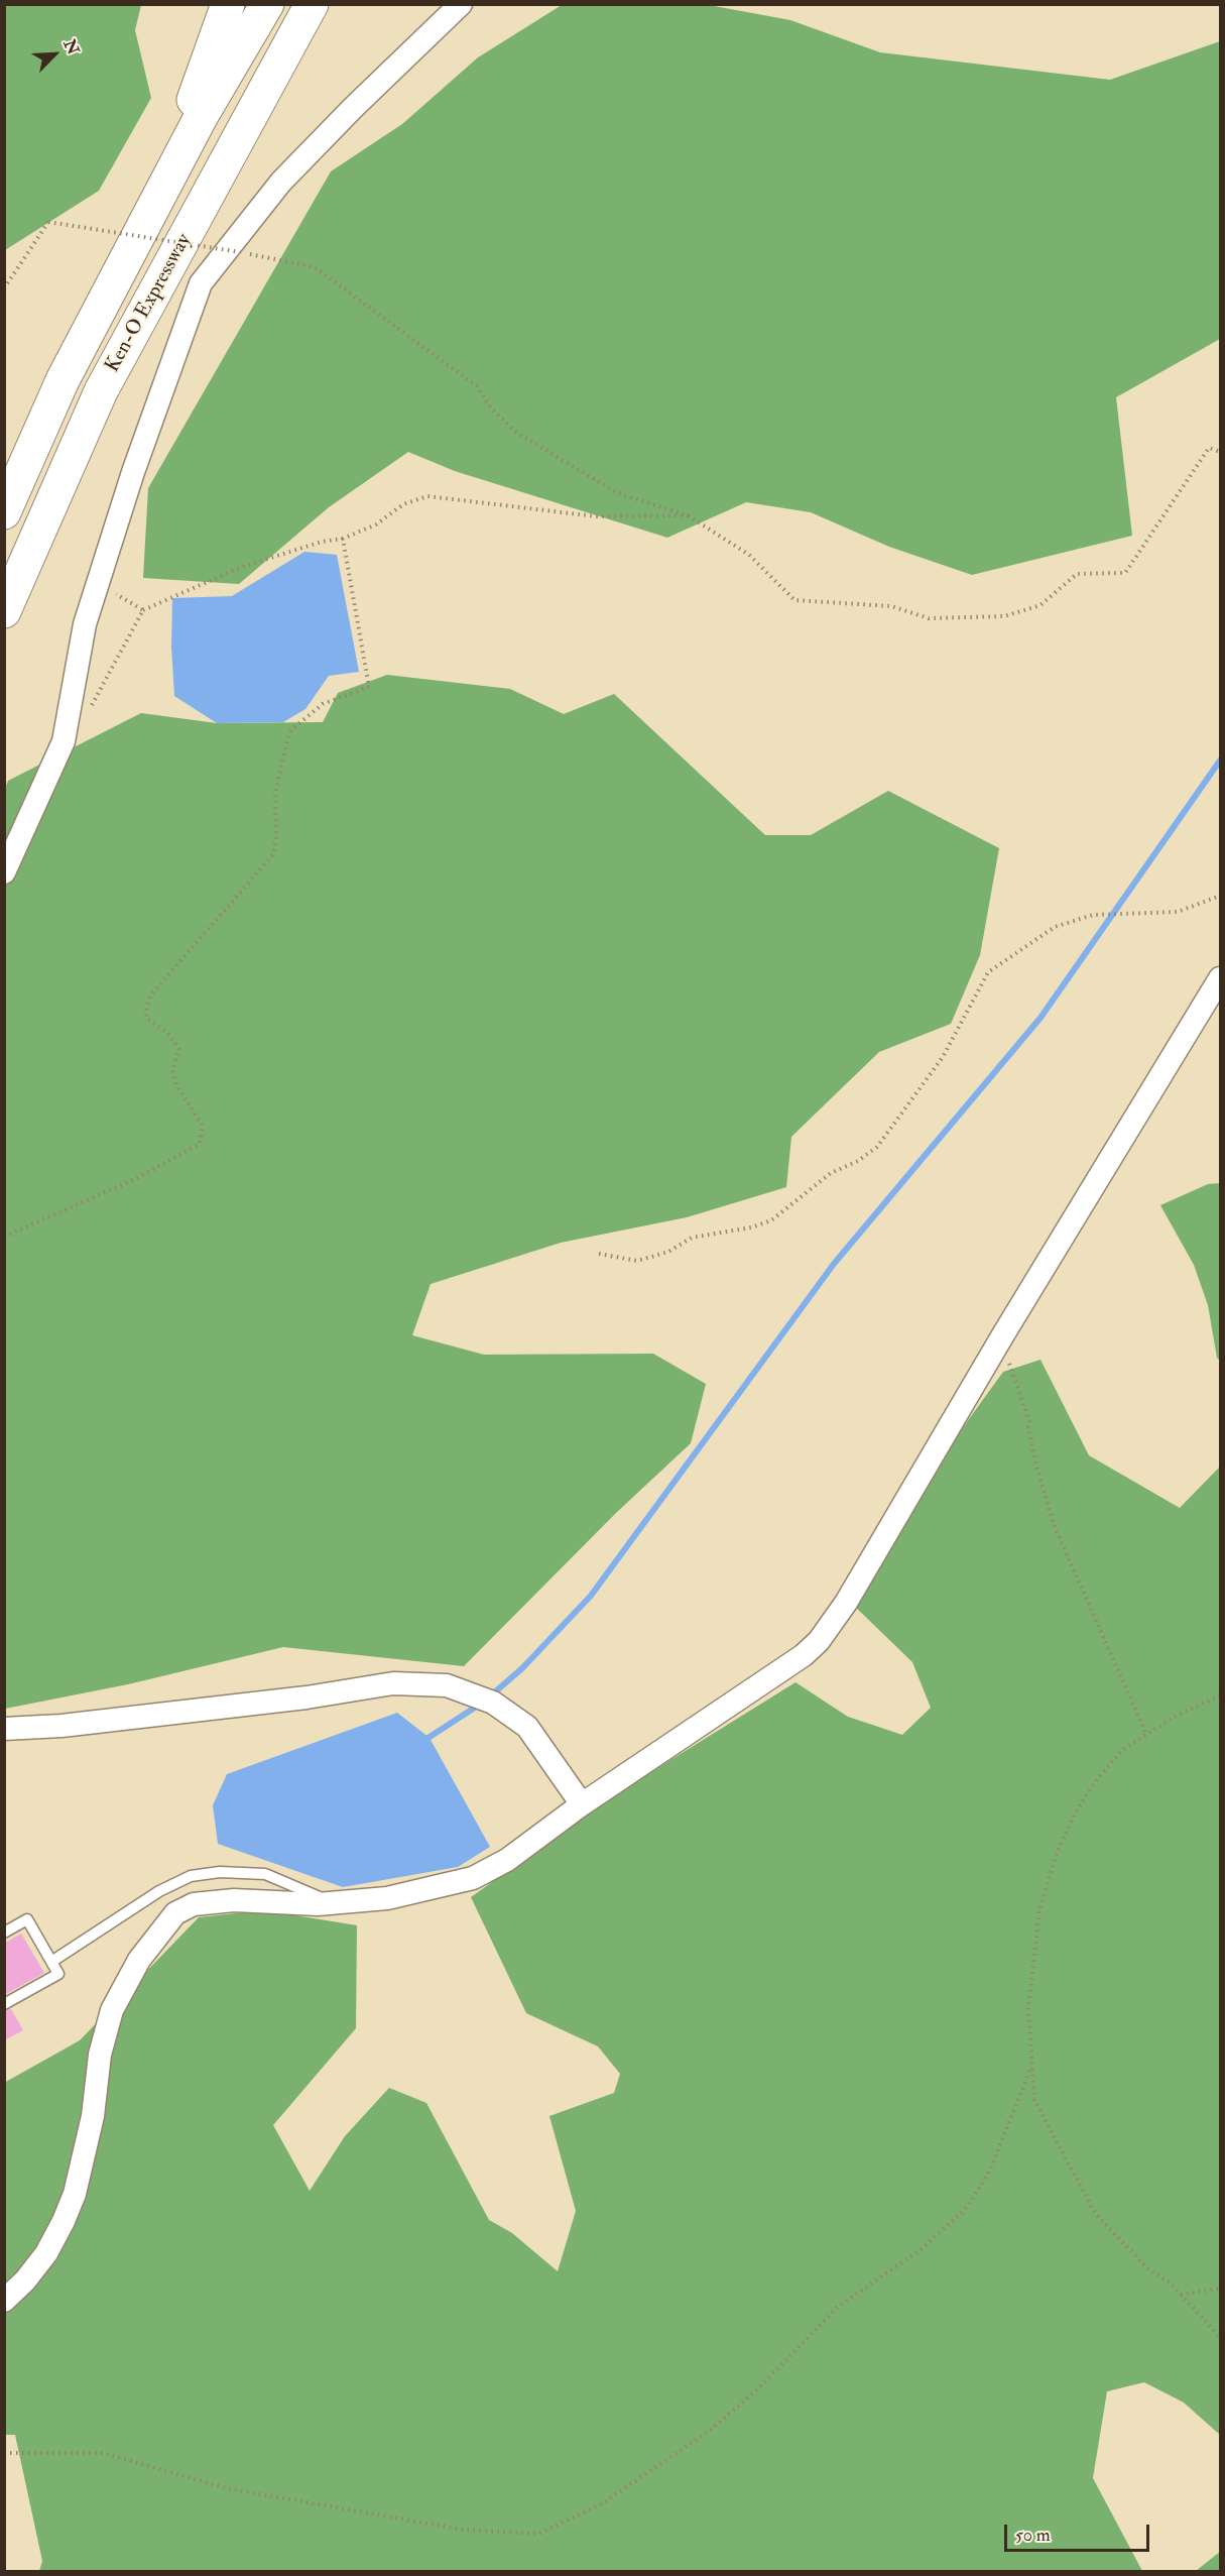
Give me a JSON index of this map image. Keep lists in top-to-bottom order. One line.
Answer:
{"streets":{"highway":["Ken-O Expressway"]},"scale_bar":"50 m","north":"top right"}
